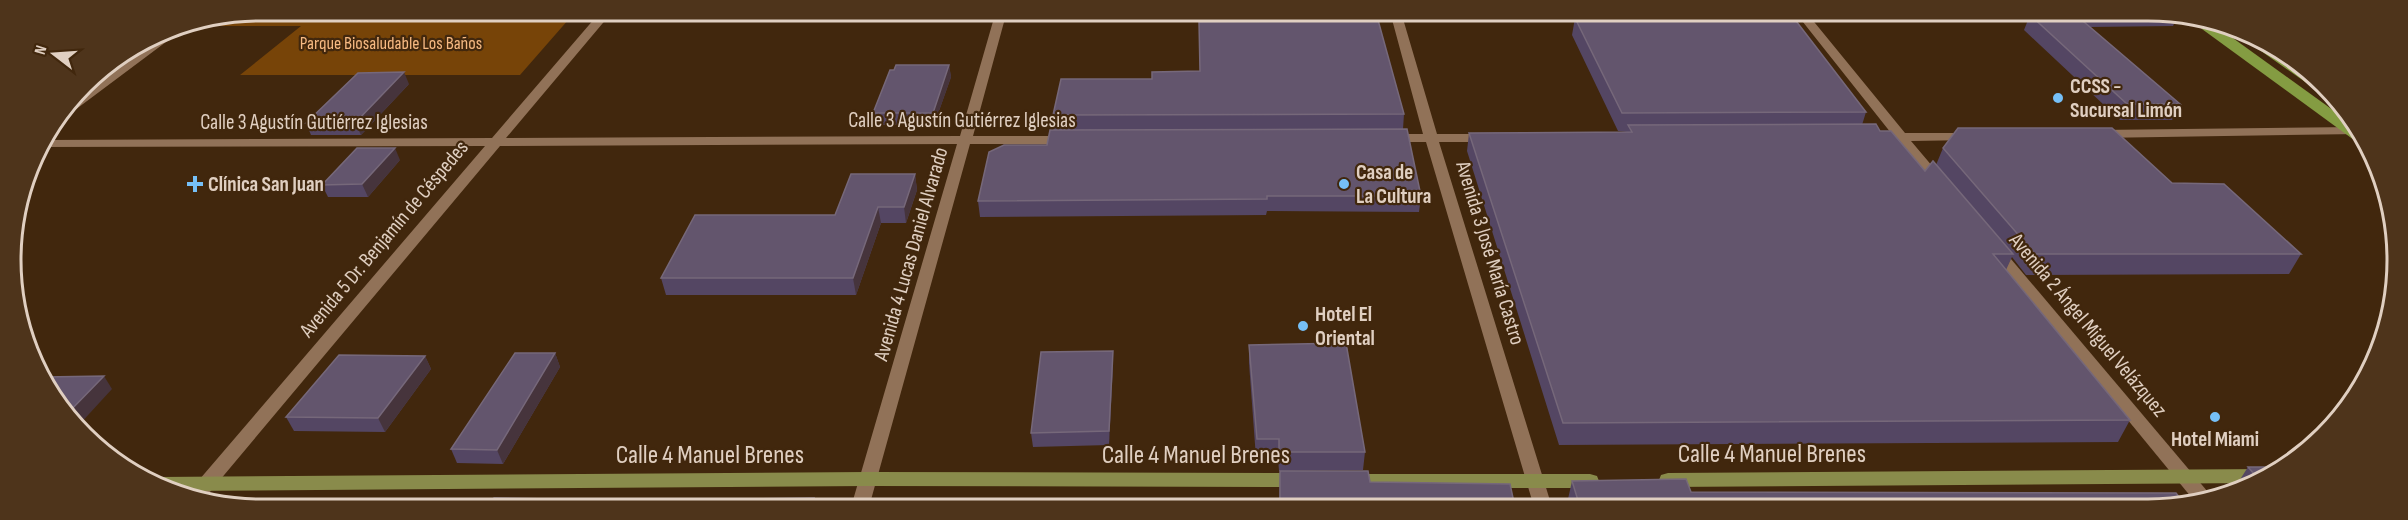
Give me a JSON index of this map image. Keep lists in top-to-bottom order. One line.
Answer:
{"streets":{"main road":["Calle 4 Manuel Brenes"],"street":["Calle 3 Agustín Gutiérrez Iglesias","Avenida 5 Dr. Benjamín de Céspedes","Avenida 3 José María Castro","Avenida 4 Lucas Daniel Alvarado","Avenida 2 Ángel Miguel Velázquez"]},"crossings":[["Calle 3 Agustín Gutiérrez Iglesias","Avenida 5 Dr. Benjamín de Céspedes"],["Calle 3 Agustín Gutiérrez Iglesias","Avenida 4 Lucas Daniel Alvarado"],["Avenida 5 Dr. Benjamín de Céspedes","Calle 4 Manuel Brenes"],["Avenida 3 José María Castro","Calle 4 Manuel Brenes"],["Avenida 4 Lucas Daniel Alvarado","Calle 4 Manuel Brenes"],["Avenida 2 Ángel Miguel Velázquez","Calle 4 Manuel Brenes"]],"parks":["Parque Biosaludable Los Baños"],"places":{"other":["CCSS - Sucursal Limón","Casa de La Cultura","Hotel El Oriental","Hotel Miami"],"health":["Clínica San Juan"]},"north":"left"}
